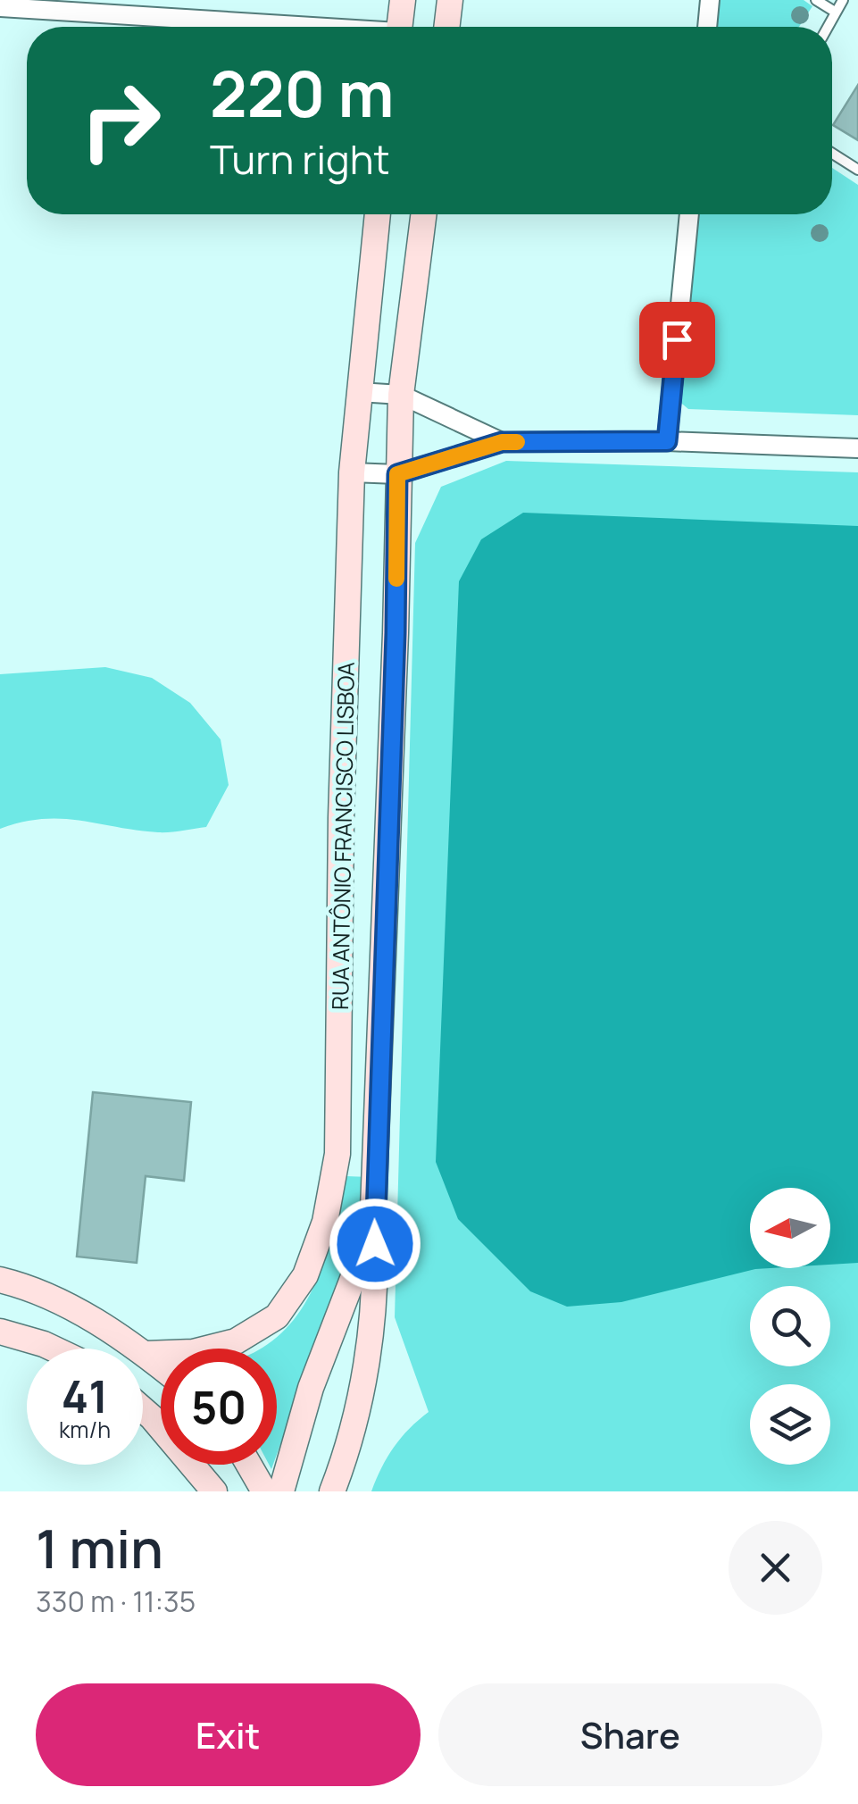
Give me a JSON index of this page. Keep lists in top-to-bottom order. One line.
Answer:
{"streets":{"main road":["RUA ANTÔNIO FRANCISCO LISBOA"]},"north":"left","page":{"turn":["220 m","Turn right"],"speed":"41 km/h","limit":"50","heading":["1 min","330 m · 11:35"],"buttons":["Exit","Share"]}}
